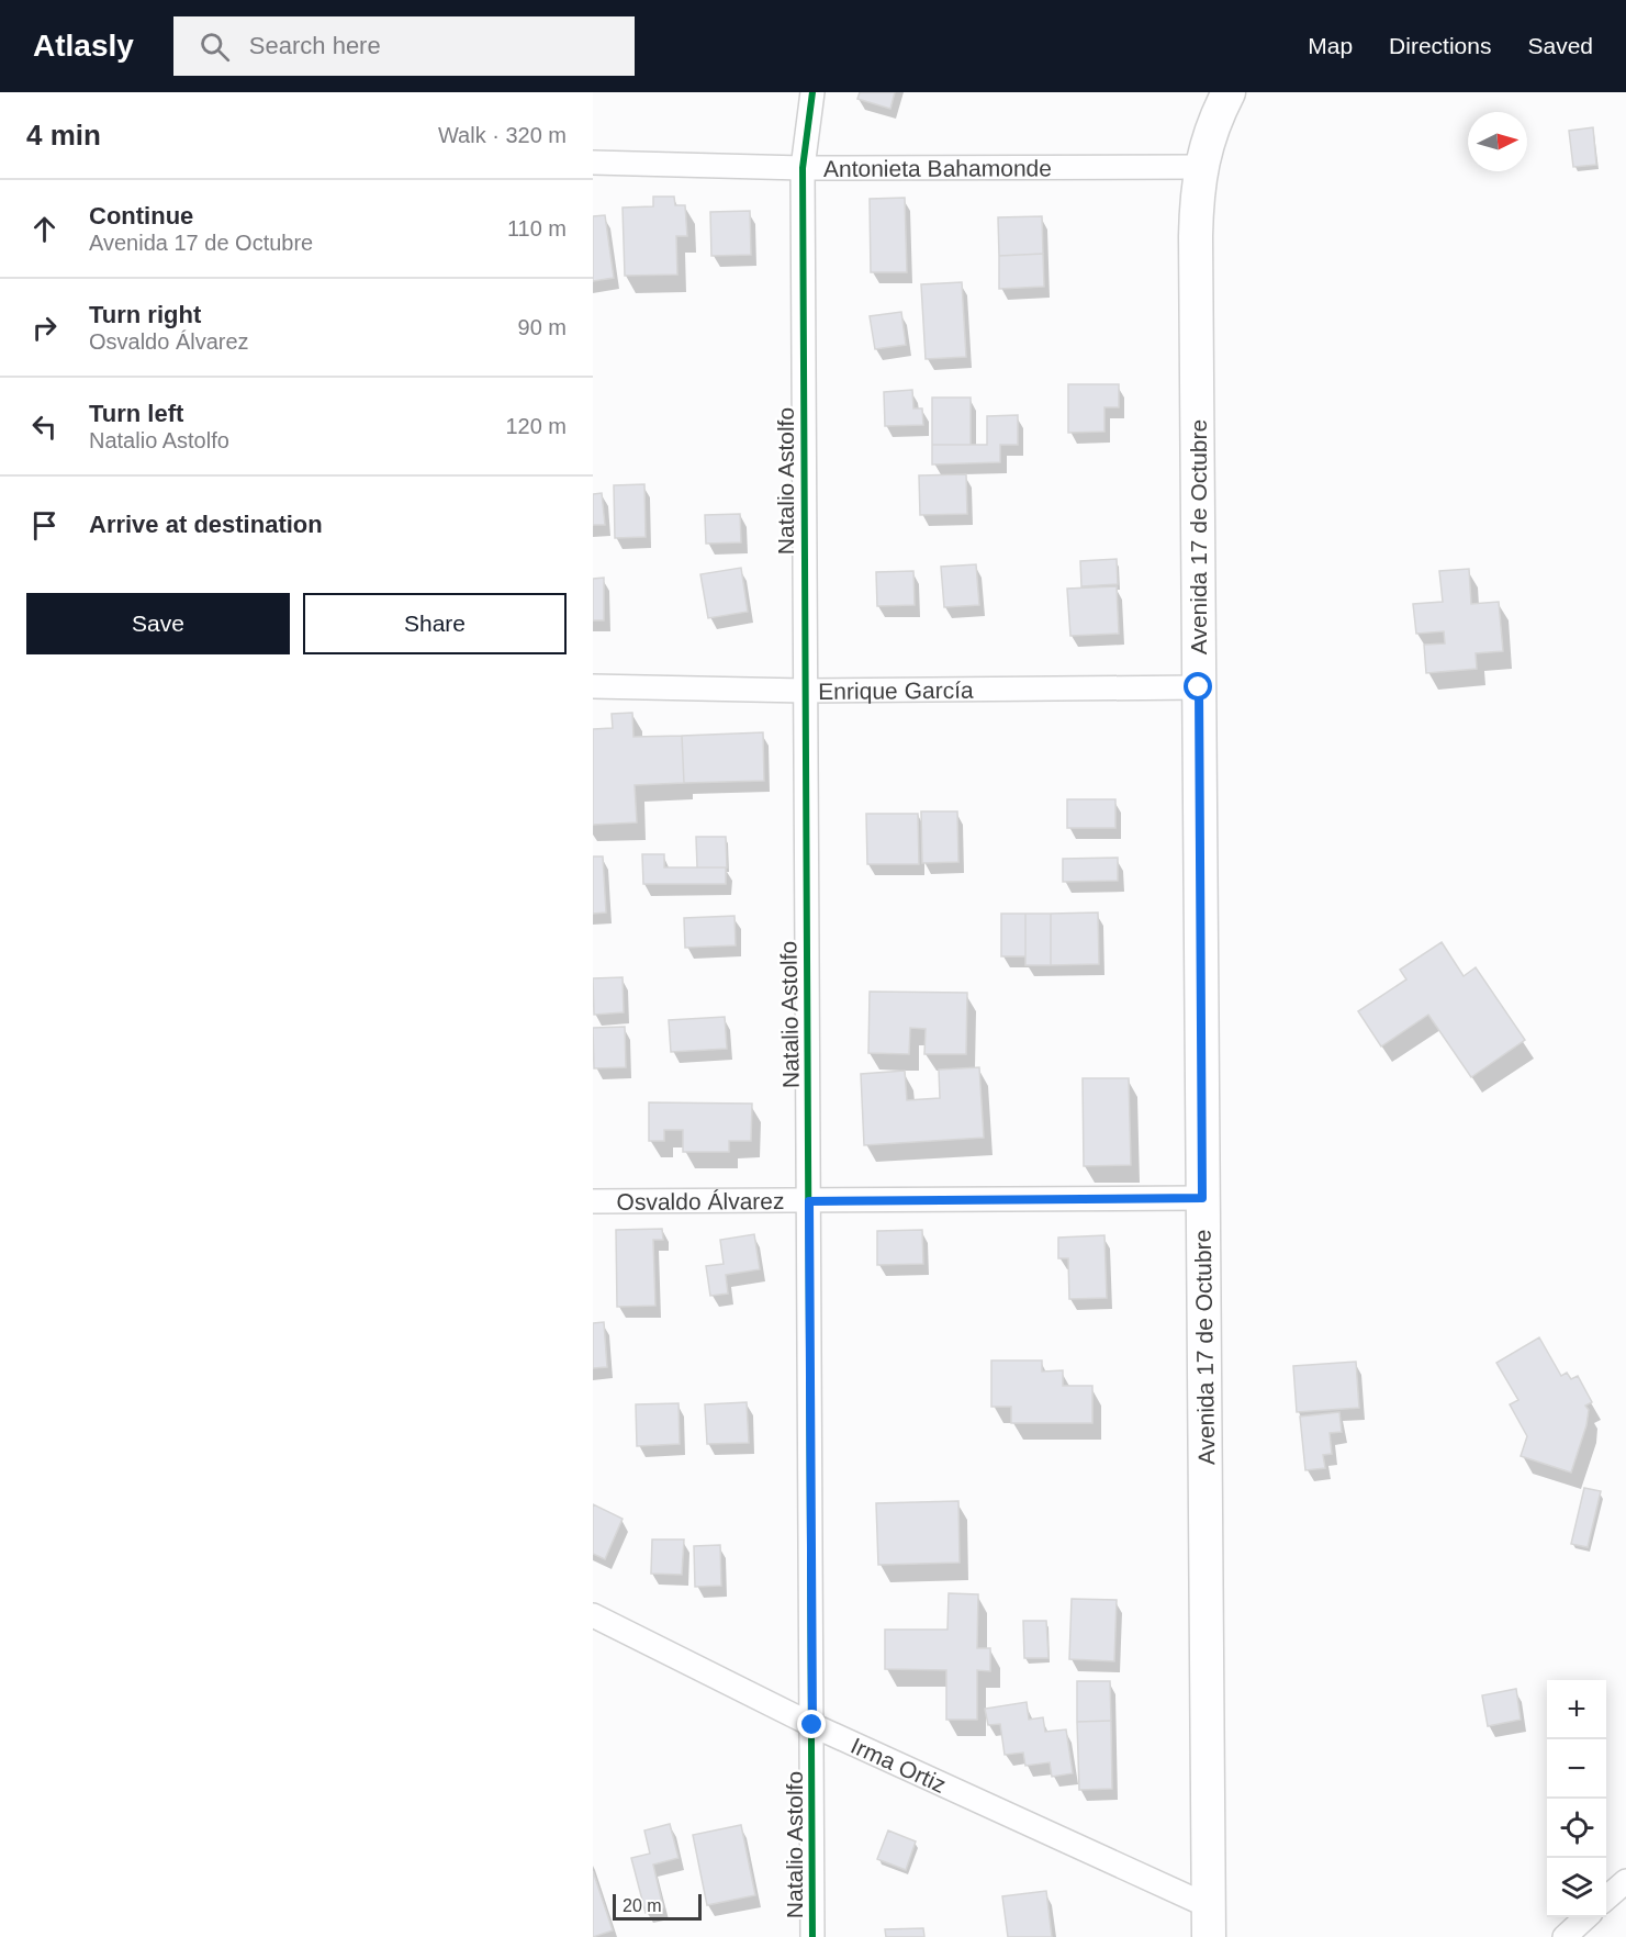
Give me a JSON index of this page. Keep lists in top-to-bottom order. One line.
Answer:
{"streets":{"main road":["Avenida 17 de Octubre"],"street":["Antonieta Bahamonde","Natalio Astolfo","Enrique García","Osvaldo Álvarez","Irma Ortiz"]},"crossings":[["Antonieta Bahamonde","Natalio Astolfo"],["Antonieta Bahamonde","Avenida 17 de Octubre"],["Natalio Astolfo","Enrique García"],["Natalio Astolfo","Osvaldo Álvarez"],["Natalio Astolfo","Irma Ortiz"],["Avenida 17 de Octubre","Enrique García"],["Avenida 17 de Octubre","Osvaldo Álvarez"],["Avenida 17 de Octubre","Irma Ortiz"]],"scale_bar":"20 m","north":"right","page":{"header":"Atlasly","search":"Search here","nav":["Map","Directions","Saved"],"heading":["4 min","Walk · 320 m"],"list":[["Continue","Avenida 17 de Octubre","110 m"],["Turn right","Osvaldo Álvarez","90 m"],["Turn left","Natalio Astolfo","120 m"],"Arrive at destination"],"buttons":["Save","Share"],"map_buttons":["+","−"],"scale":"20 m"}}
